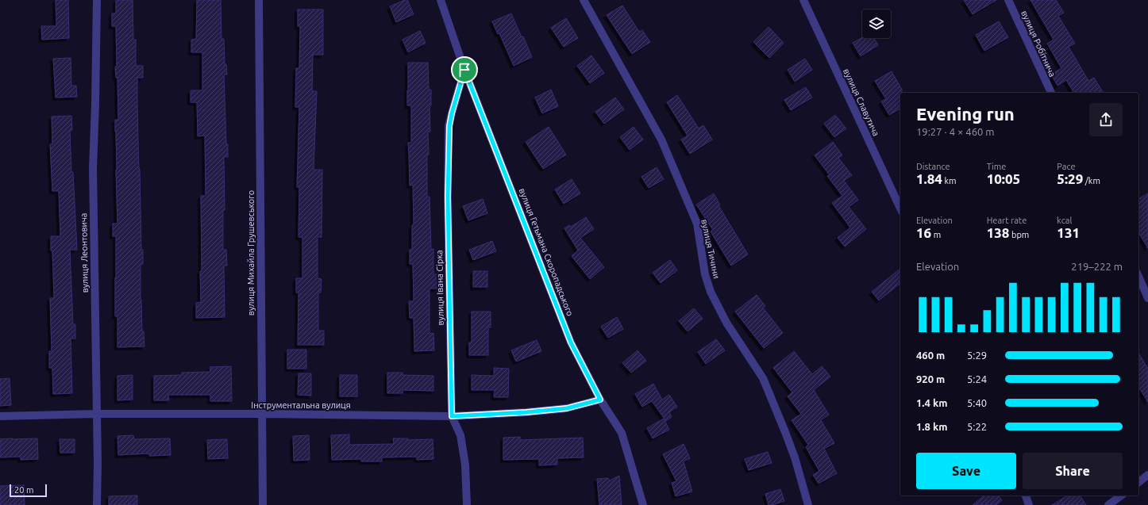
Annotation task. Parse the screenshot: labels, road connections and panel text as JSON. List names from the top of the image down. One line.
{"streets":{"street":["вулиця Робітнича","вулиця Славутича","вулиця Тичини","вулиця Гетьмана Скоропадського","вулиця Леонтовича","вулиця Михайла Грушевського","вулиця Івана Сірка","Інструментальна вулиця"]},"crossings":[["вулиця Гетьмана Скоропадського","вулиця Івана Сірка"],["вулиця Гетьмана Скоропадського","Інструментальна вулиця"],["вулиця Леонтовича","Інструментальна вулиця"],["вулиця Михайла Грушевського","Інструментальна вулиця"],["вулиця Івана Сірка","Інструментальна вулиця"]],"scale_bar":"20 m","page":{"heading":["Evening run","19:27 · 4 × 460 m"],"stats":[["Distance","1.84 km"],["Time","10:05"],["Pace","5:29 /km"],["Elevation","16 m"],["Heart rate","138 bpm"],["kcal","131"]],"chart":["Elevation","219–222 m"],"list":[{"name":"460 m","note":"5:29"},{"name":"920 m","note":"5:24"},{"name":"1.4 km","note":"5:40"},{"name":"1.8 km","note":"5:22"}],"buttons":["Save","Share"],"scale":"20 m"}}
